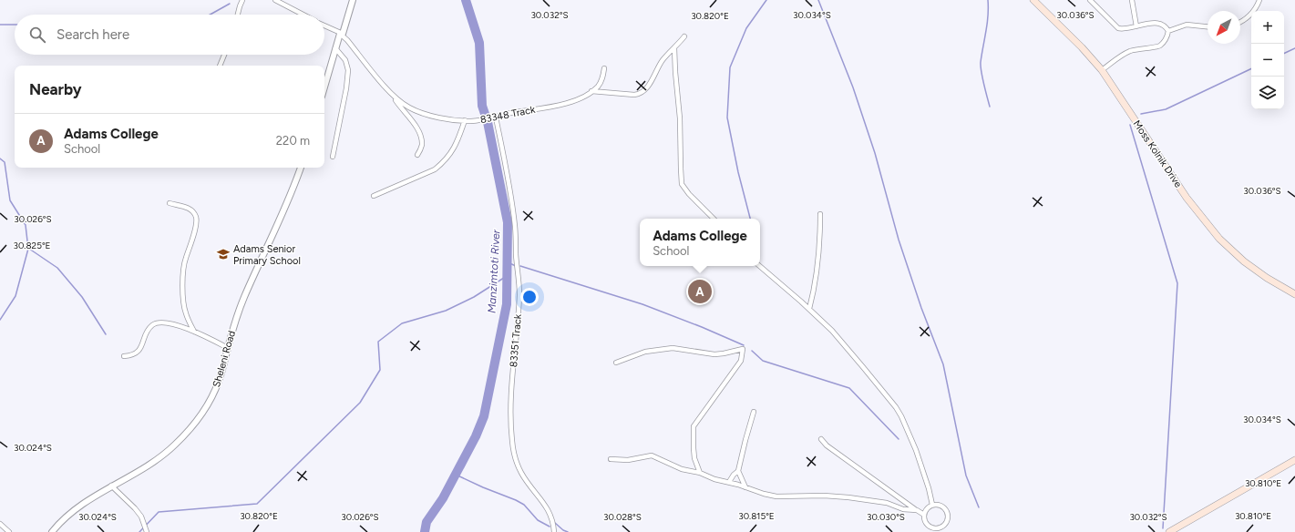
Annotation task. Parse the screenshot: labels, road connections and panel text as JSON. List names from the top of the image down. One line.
{"streets":{"main road":["Moss Kolnik Drive"],"street":["83348 Track","83351 Track","Sheleni Road"]},"crossings":[["83348 Track","83351 Track"]],"water":["Manzimtoti River"],"places":{"school or university":["Adams Senior Primary School"]},"north":"bottom left","page":{"map_buttons":["+","−"],"search":"Search here","heading":"Nearby","list":[{"mark":"A","name":"Adams College","note":"School","value":"220 m"}],"popup":["Adams College","School"],"pins":"A"},"coordinates":["30.034°S","30.036°S","30.032°S","30.820°E","30.026°S","30.825°E","30.024°S","30.810°E","30.815°E","30.028°S","30.030°S"]}
